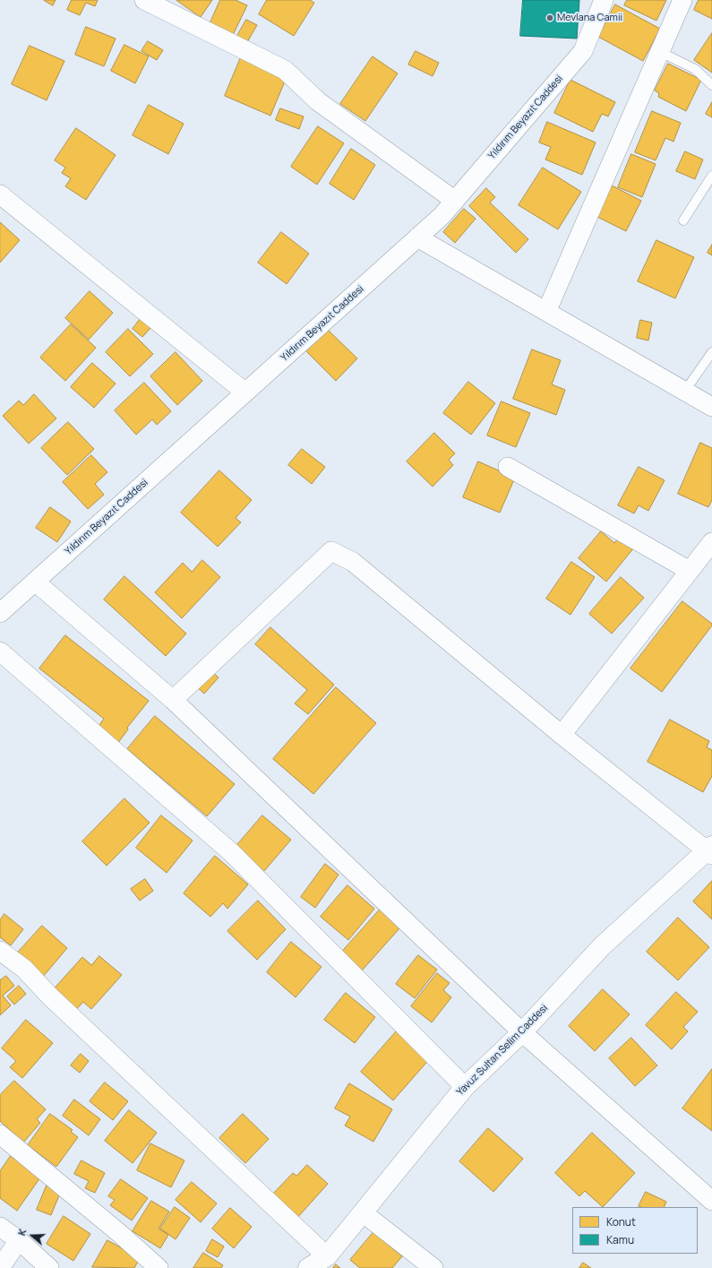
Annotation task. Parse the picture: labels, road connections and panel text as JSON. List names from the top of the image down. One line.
{"streets":{"street":["Yıldırım Beyazıt Caddesi","Yavuz Sultan Selim Caddesi"]},"places":["Mevlana Camii"],"legend":["Konut","Kamu"],"north":"left"}
